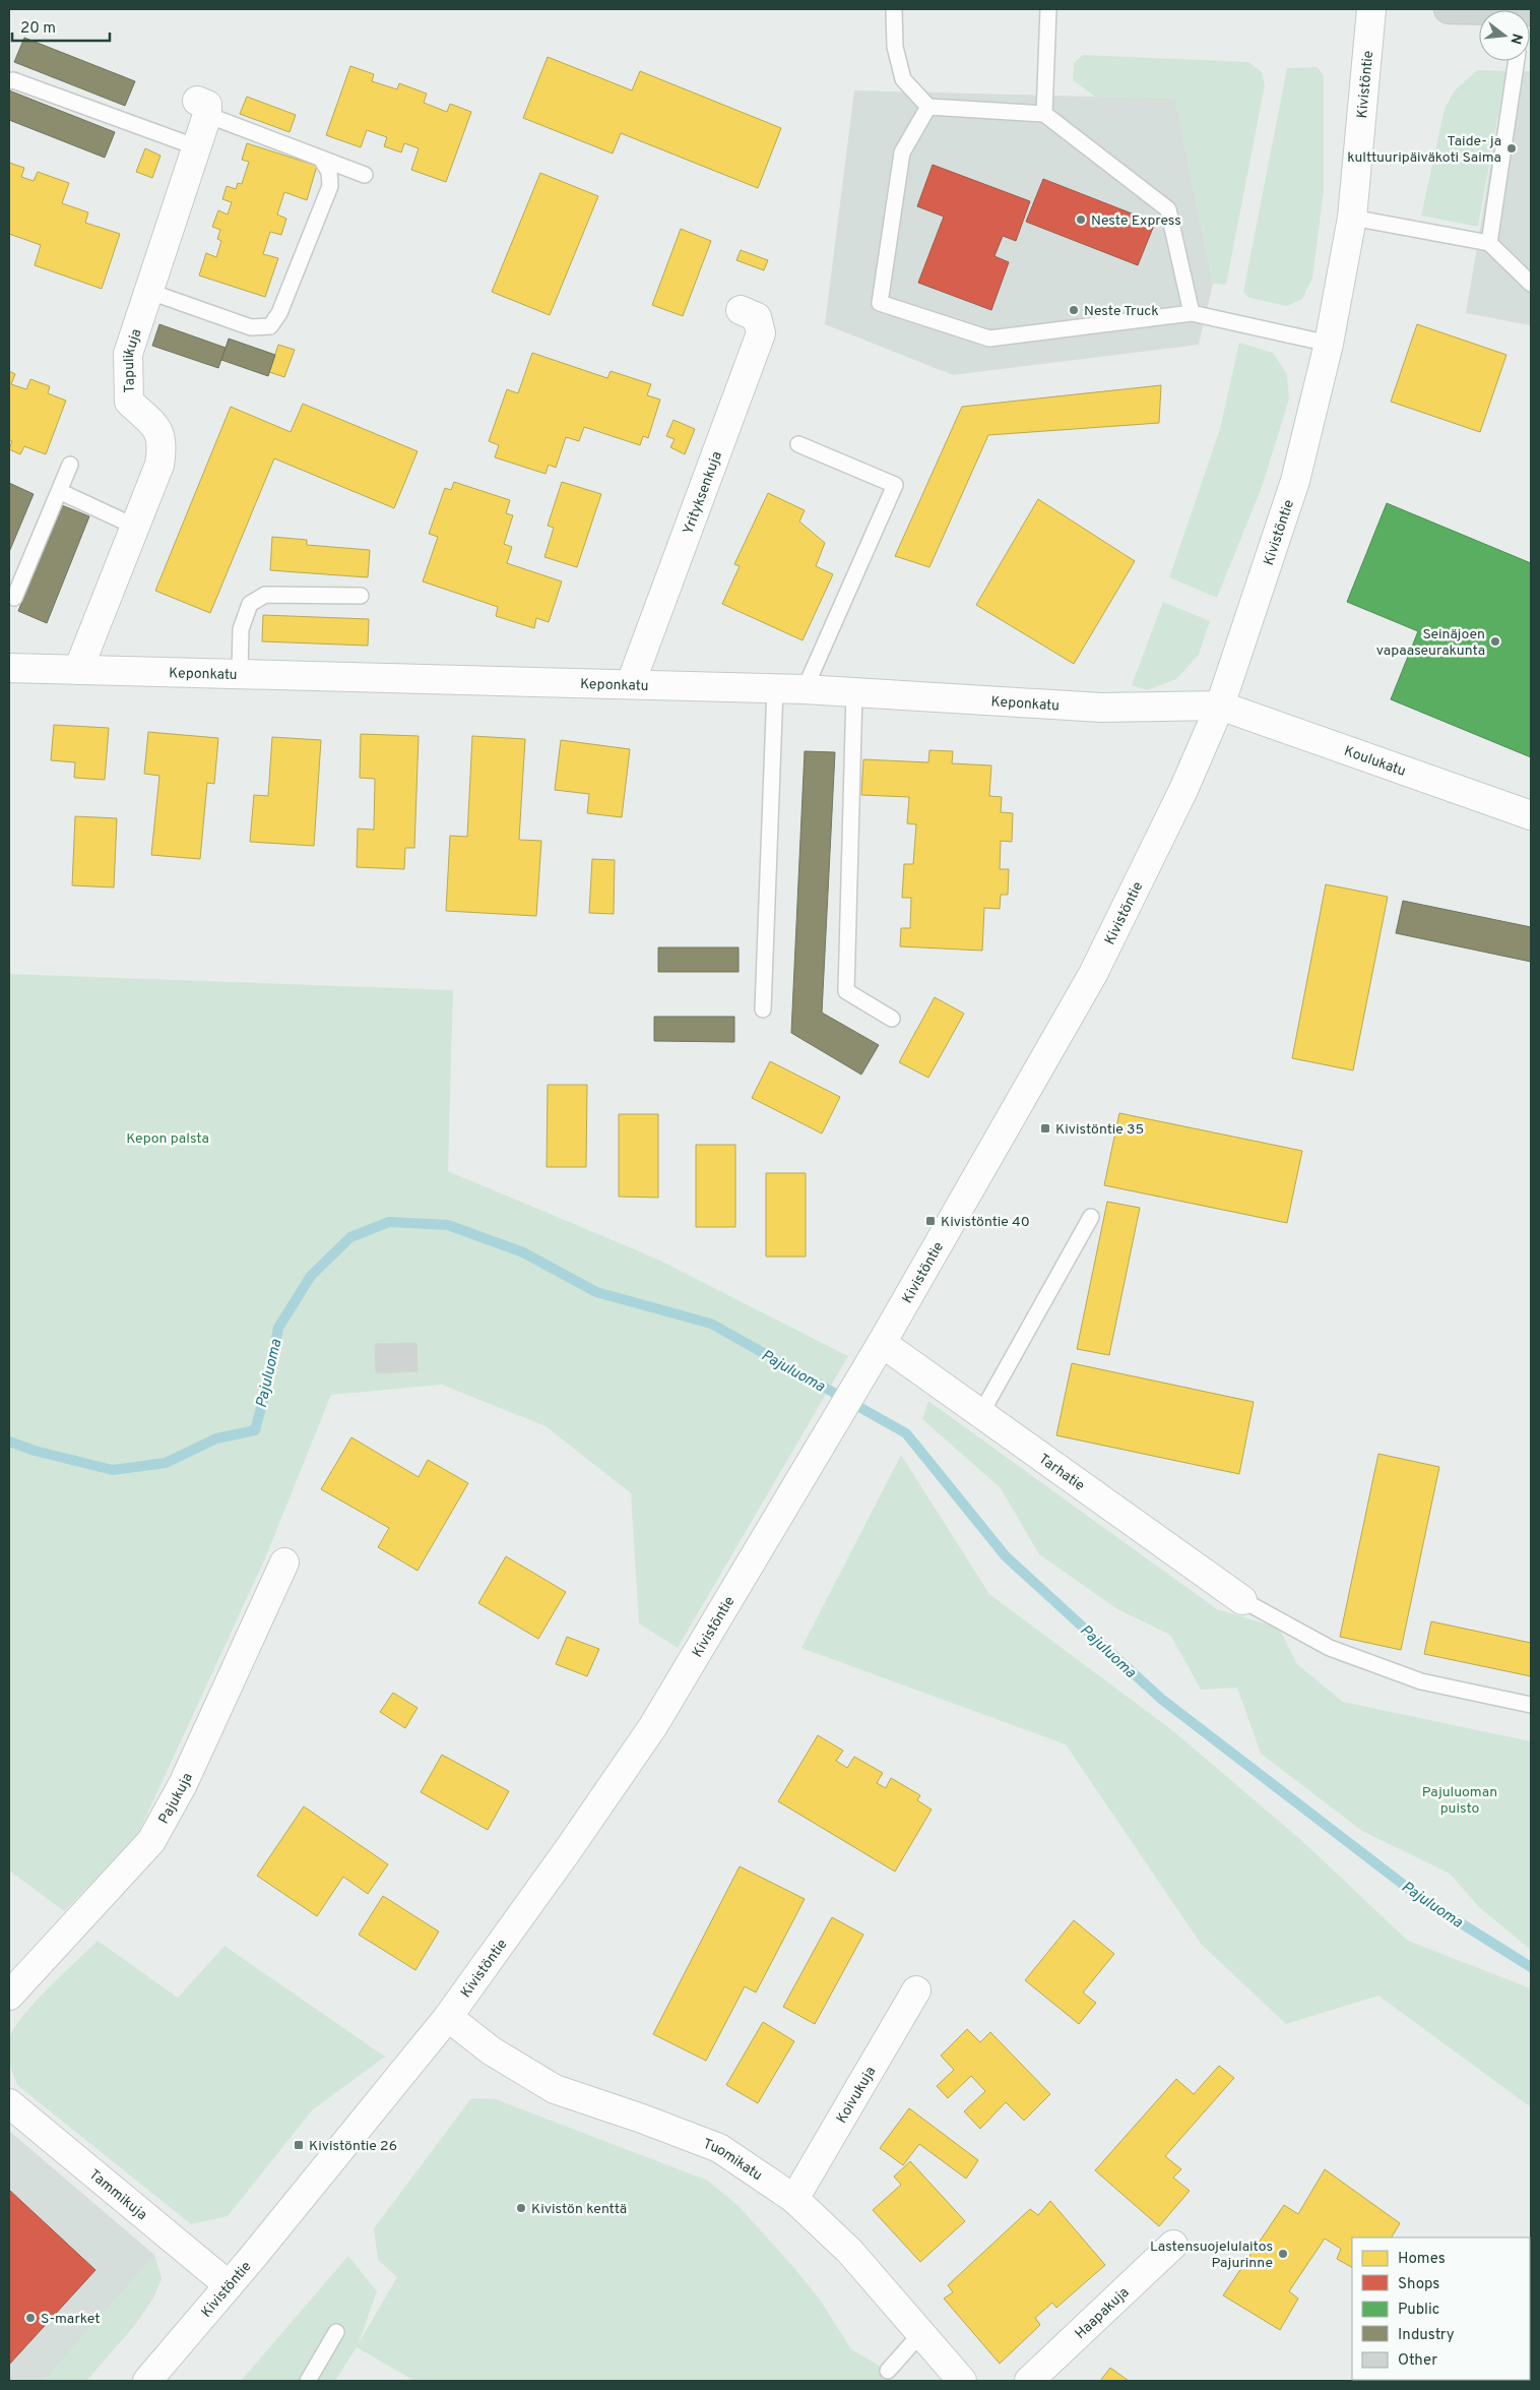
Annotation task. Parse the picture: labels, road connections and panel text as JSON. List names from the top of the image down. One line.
{"streets":{"street":["Kivistöntie","Tapulikuja","Yrityksenkuja","Keponkatu","Koulukatu","Tarhatie","Pajukuja","Koivukuja","Tuomikatu","Tammikuja","Haapakuja"]},"crossings":[["Kivistöntie","Keponkatu"],["Kivistöntie","Koulukatu"],["Kivistöntie","Tarhatie"],["Kivistöntie","Tuomikatu"],["Kivistöntie","Tammikuja"],["Tapulikuja","Keponkatu"],["Yrityksenkuja","Keponkatu"],["Keponkatu","Koulukatu"],["Koivukuja","Tuomikatu"]],"water":["Pajuluoma"],"parks":["Kepon palsta","Pajuluoman puisto"],"places":{"other":["Taide- ja kulttuuripäiväkoti Saima","Neste Express","Neste Truck","Seinäjoen vapaaseurakunta","Kivistön kenttä","Lastensuojelulaitos Pajurinne","S-market"],"transit":["Kivistöntie 35","Kivistöntie 40","Kivistöntie 26"]},"legend":["Homes","Shops","Public","Industry","Other"],"scale_bar":"20 m","north":"right"}
